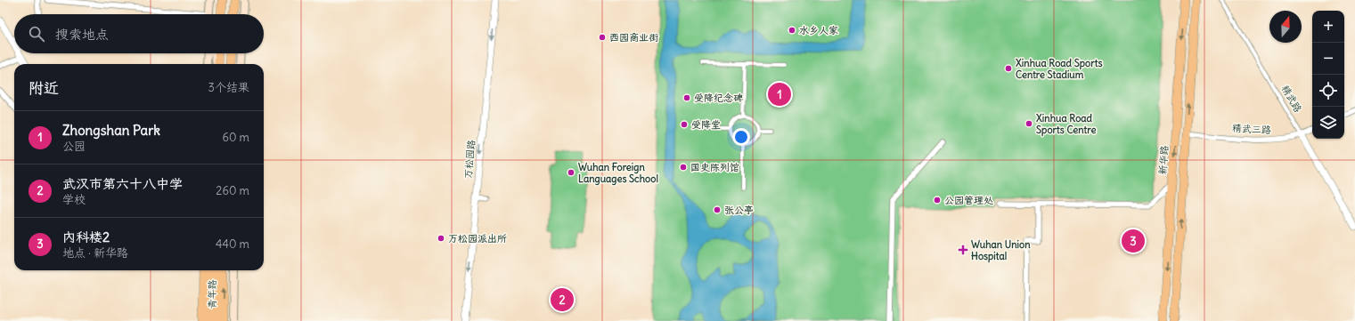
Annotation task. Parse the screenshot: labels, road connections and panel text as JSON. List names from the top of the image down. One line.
{"streets":{"main road":["新华路","青年路"],"street":["精武路","精武三路","万松园路"]},"crossings":[["精武路","精武三路"]],"one_way":["万松园路"],"places":{"other":["水乡人家","西园商业街","Xinhua Road Sports Centre Stadium","受降纪念碑","Xinhua Road Sports Centre","受降堂","国史陈列馆","Wuhan Foreign Languages School","公园管理处","张公亭","万松园派出所"],"health":["Wuhan Union Hospital"]},"north":"top","page":{"map_buttons":["+","−"],"search":"搜索地点","heading":["附近","3个结果"],"pins":["1","3","2"],"list":[{"mark":"1","name":"Zhongshan Park","note":"公园","value":"60 m"},{"mark":"2","name":"武汉市第六十八中学","note":"学校","value":"260 m"},{"mark":"3","name":"内科楼2","note":"地点 · 新华路","value":"440 m"}]}}
